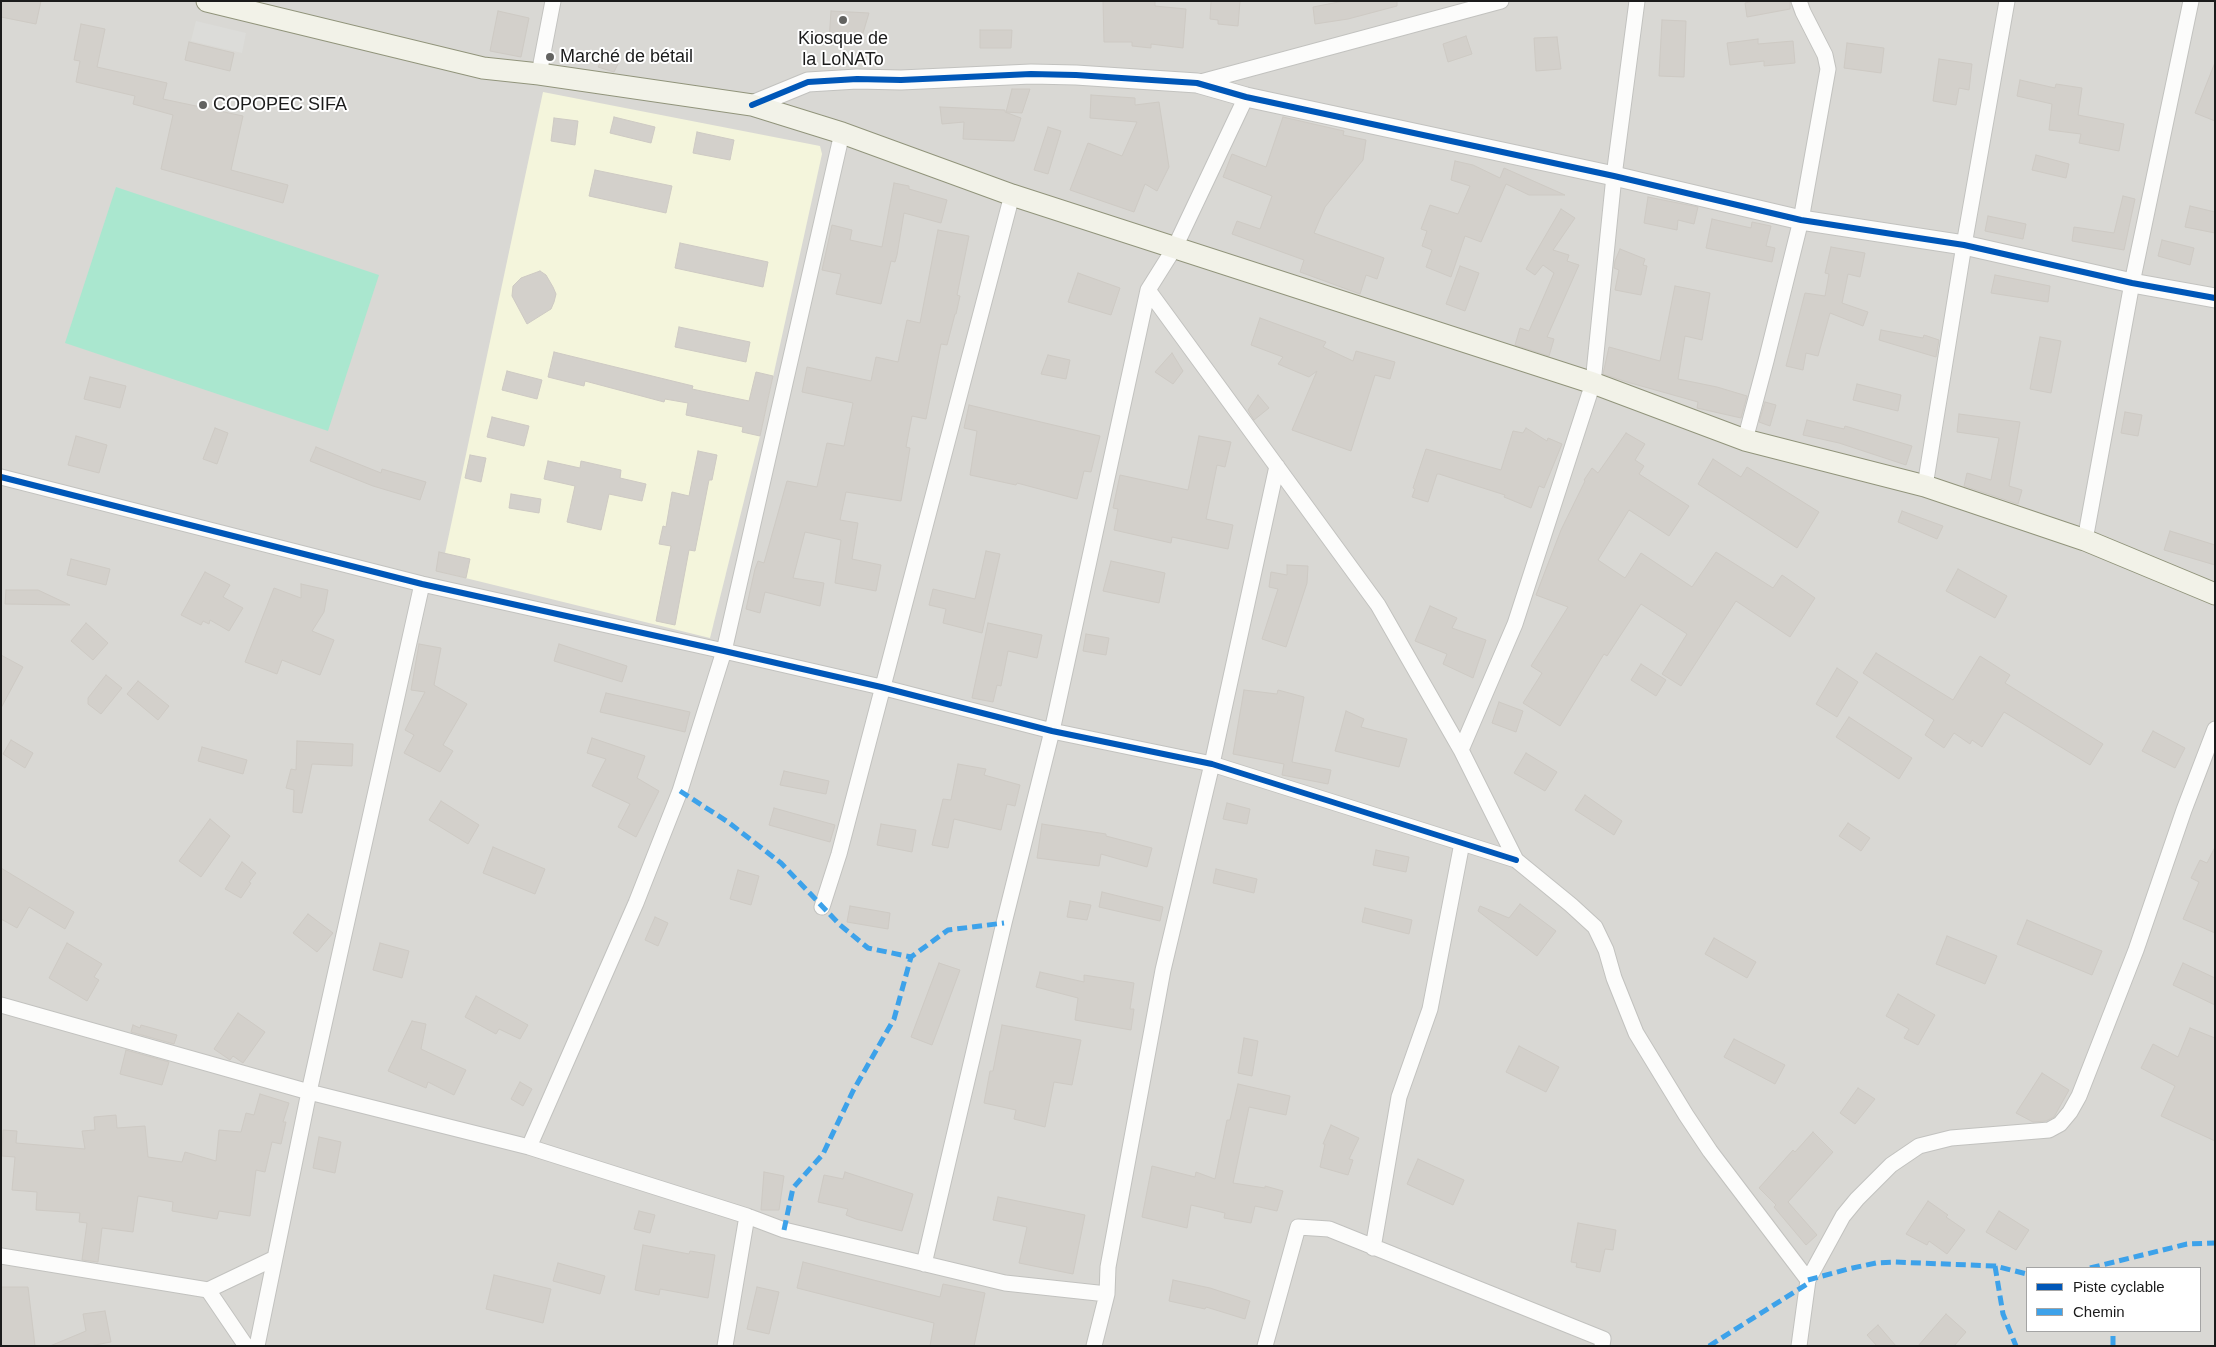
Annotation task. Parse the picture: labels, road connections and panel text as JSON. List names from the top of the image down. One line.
{"places":["Kiosque de la LoNATo","Marché de bétail","COPOPEC SIFA"],"legend":["Piste cyclable","Chemin"]}
